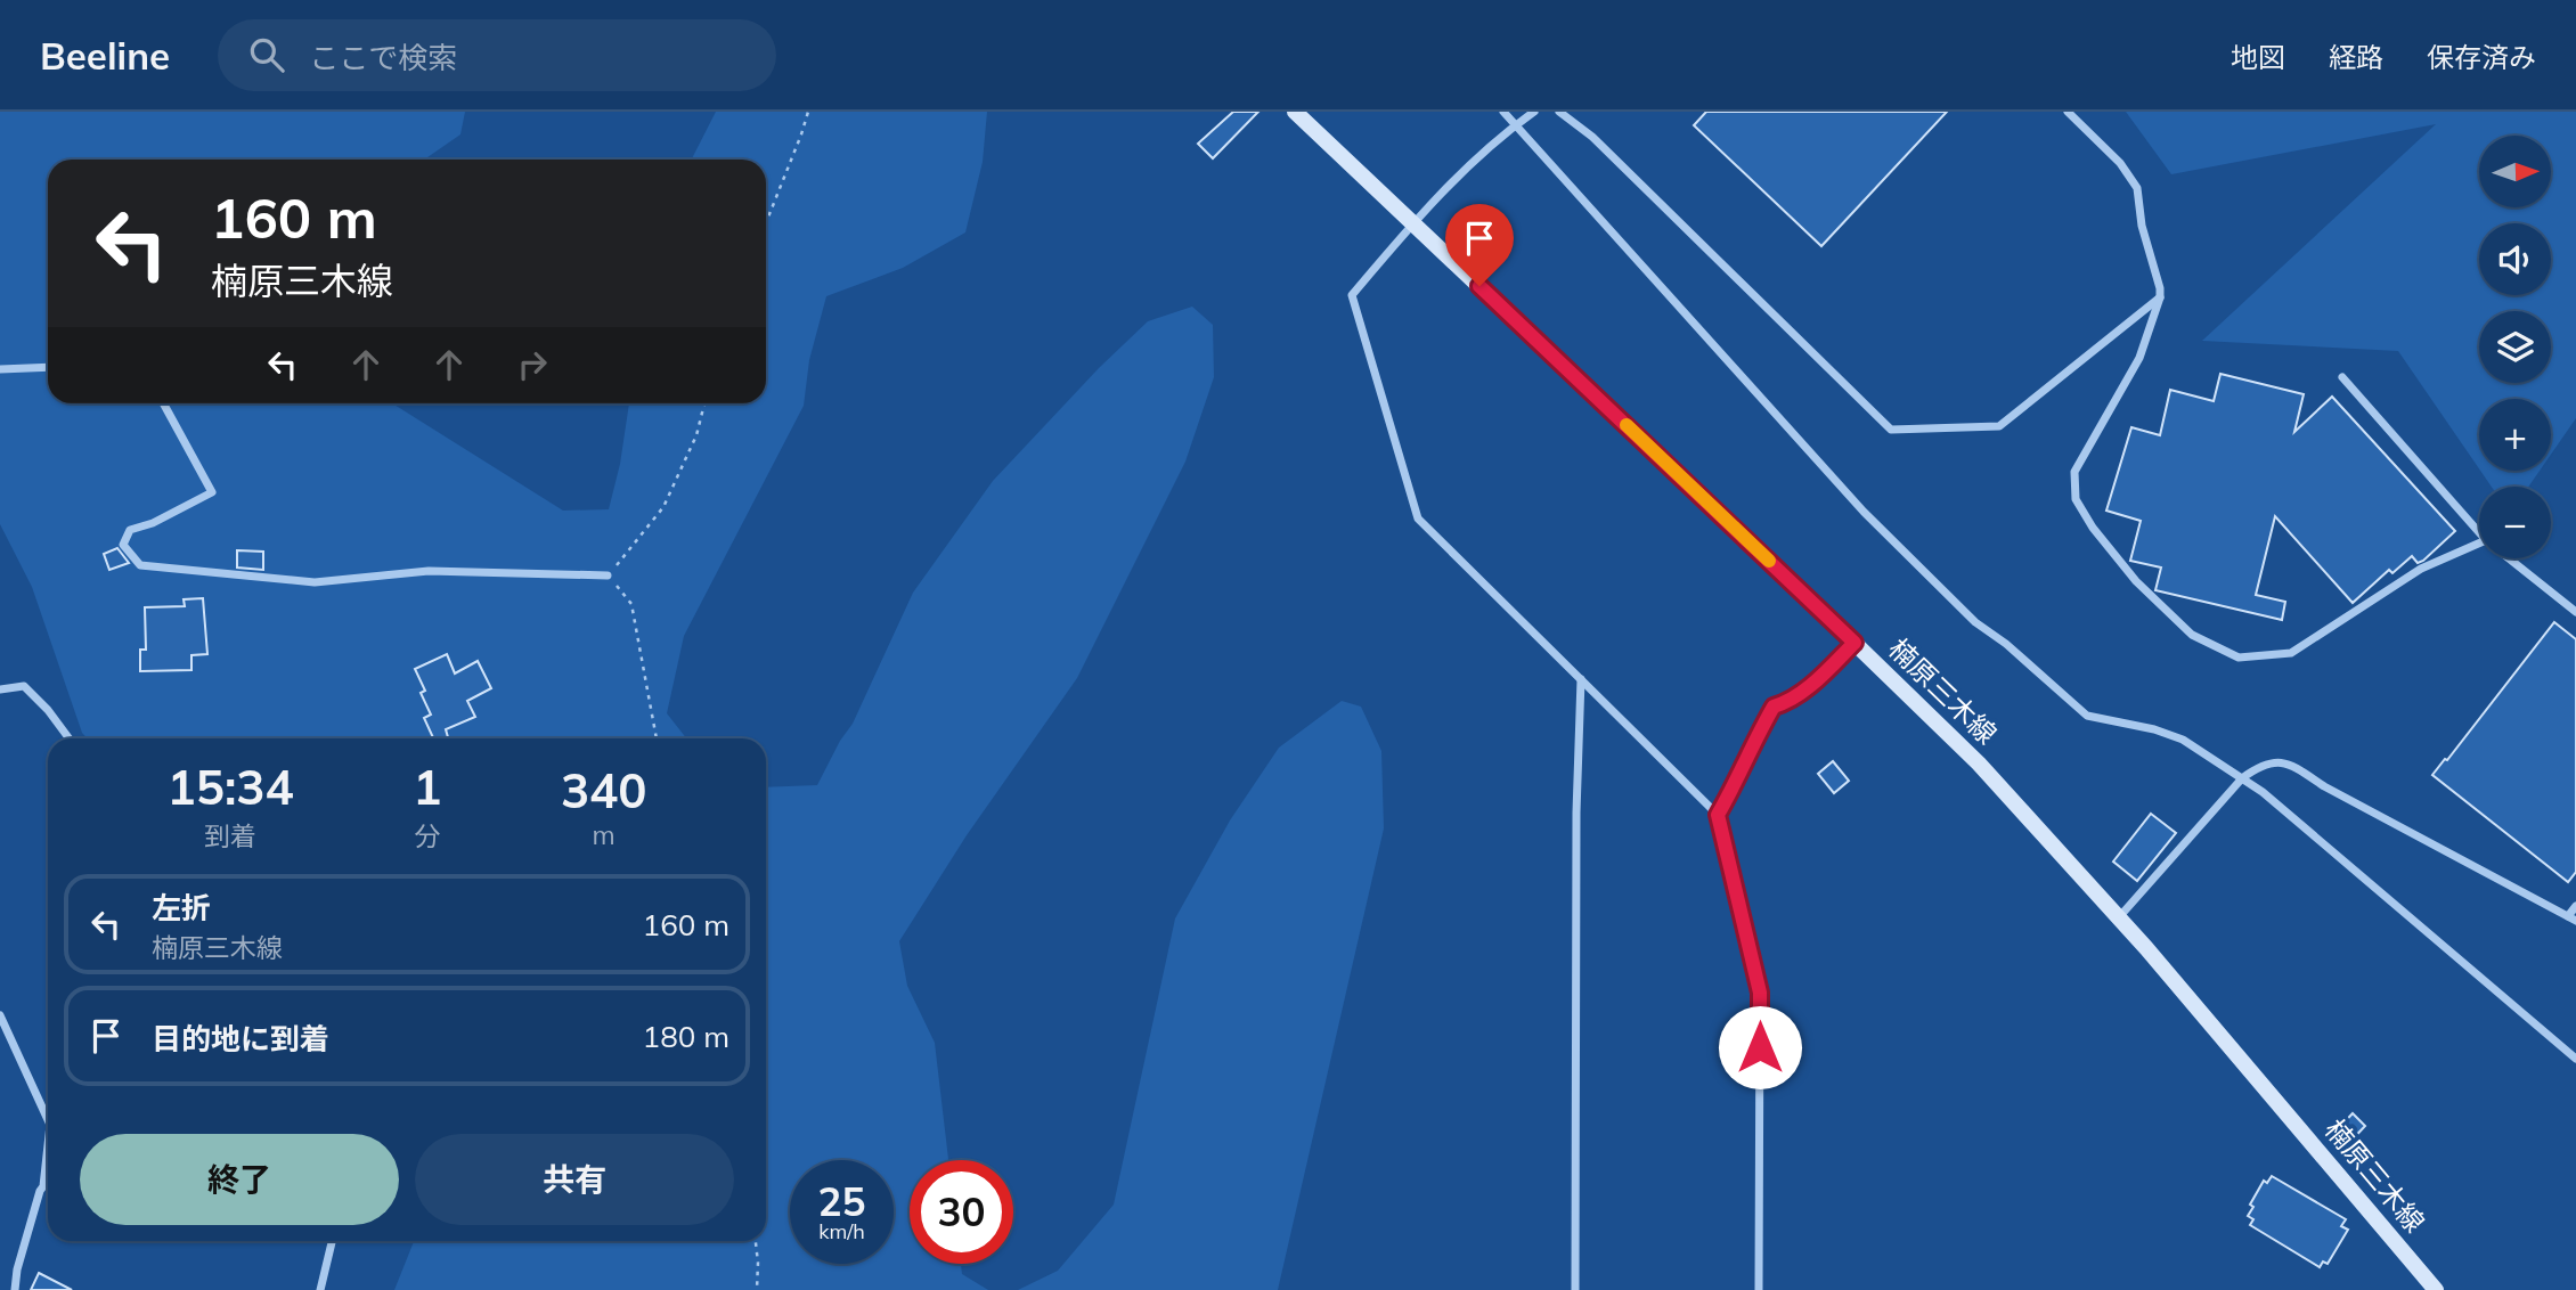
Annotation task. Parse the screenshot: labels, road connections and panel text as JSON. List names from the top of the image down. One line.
{"streets":{"main road":["楠原三木線"]},"north":"right","page":{"header":"Beeline","search":"ここで検索","nav":["地図","経路","保存済み"],"map_buttons":["+","−"],"turn":["160 m","楠原三木線"],"eta":["15:34","到着","1","分","340","m"],"list":[{"name":"左折","note":"楠原三木線","value":"160 m"},{"name":"目的地に到着","value":"180 m"}],"buttons":["終了","共有"],"speed":"25 km/h","limit":"30"}}
